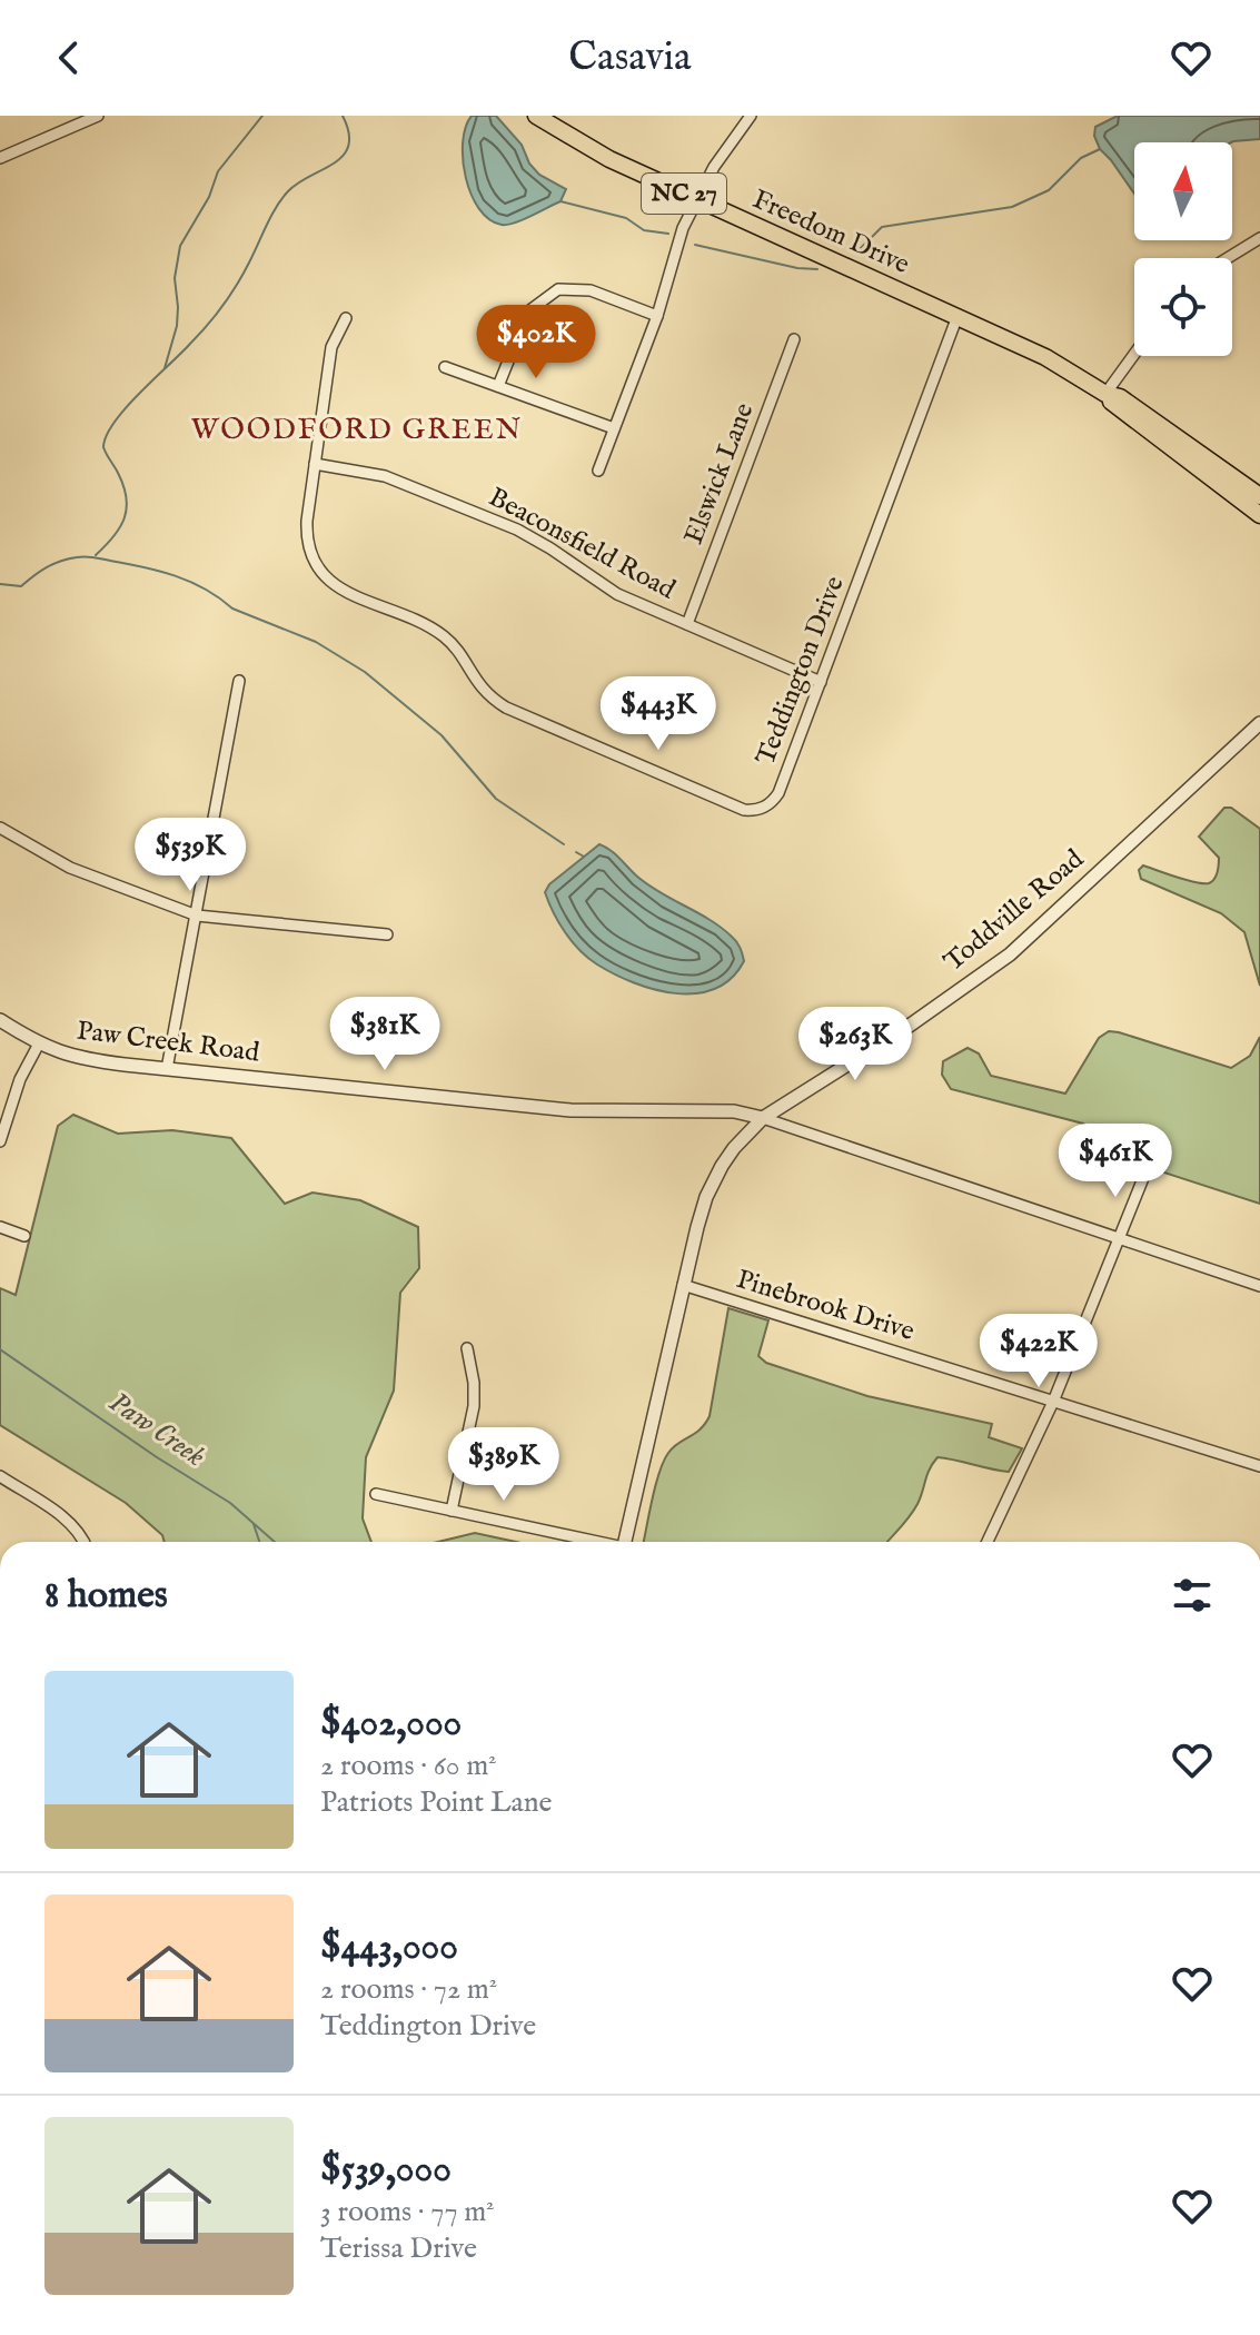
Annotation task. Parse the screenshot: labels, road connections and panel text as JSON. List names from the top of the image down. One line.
{"streets":{"main road":["NC 27","Freedom Drive"],"street":["Elswick Lane","Beaconsfield Road","Teddington Drive","Toddville Road","Paw Creek Road","Pinebrook Drive"]},"crossings":[["Freedom Drive","Teddington Drive"],["Elswick Lane","Beaconsfield Road"],["Beaconsfield Road","Teddington Drive"],["Toddville Road","Paw Creek Road"],["Toddville Road","Pinebrook Drive"]],"districts":["WOODFORD GREEN"],"water":["Paw Creek"],"north":"top","page":{"header":"Casavia","price":["$402K","$443K","$539K","$381K","$263K","$461K","$422K","$389K"],"heading":"8 homes","list":[{"name":"$402,000","note":"2 rooms · 60 m² · Patriots Point Lane"},{"name":"$443,000","note":"2 rooms · 72 m² · Teddington Drive"},{"name":"$539,000","note":"3 rooms · 77 m² · Terissa Drive"}]}}
